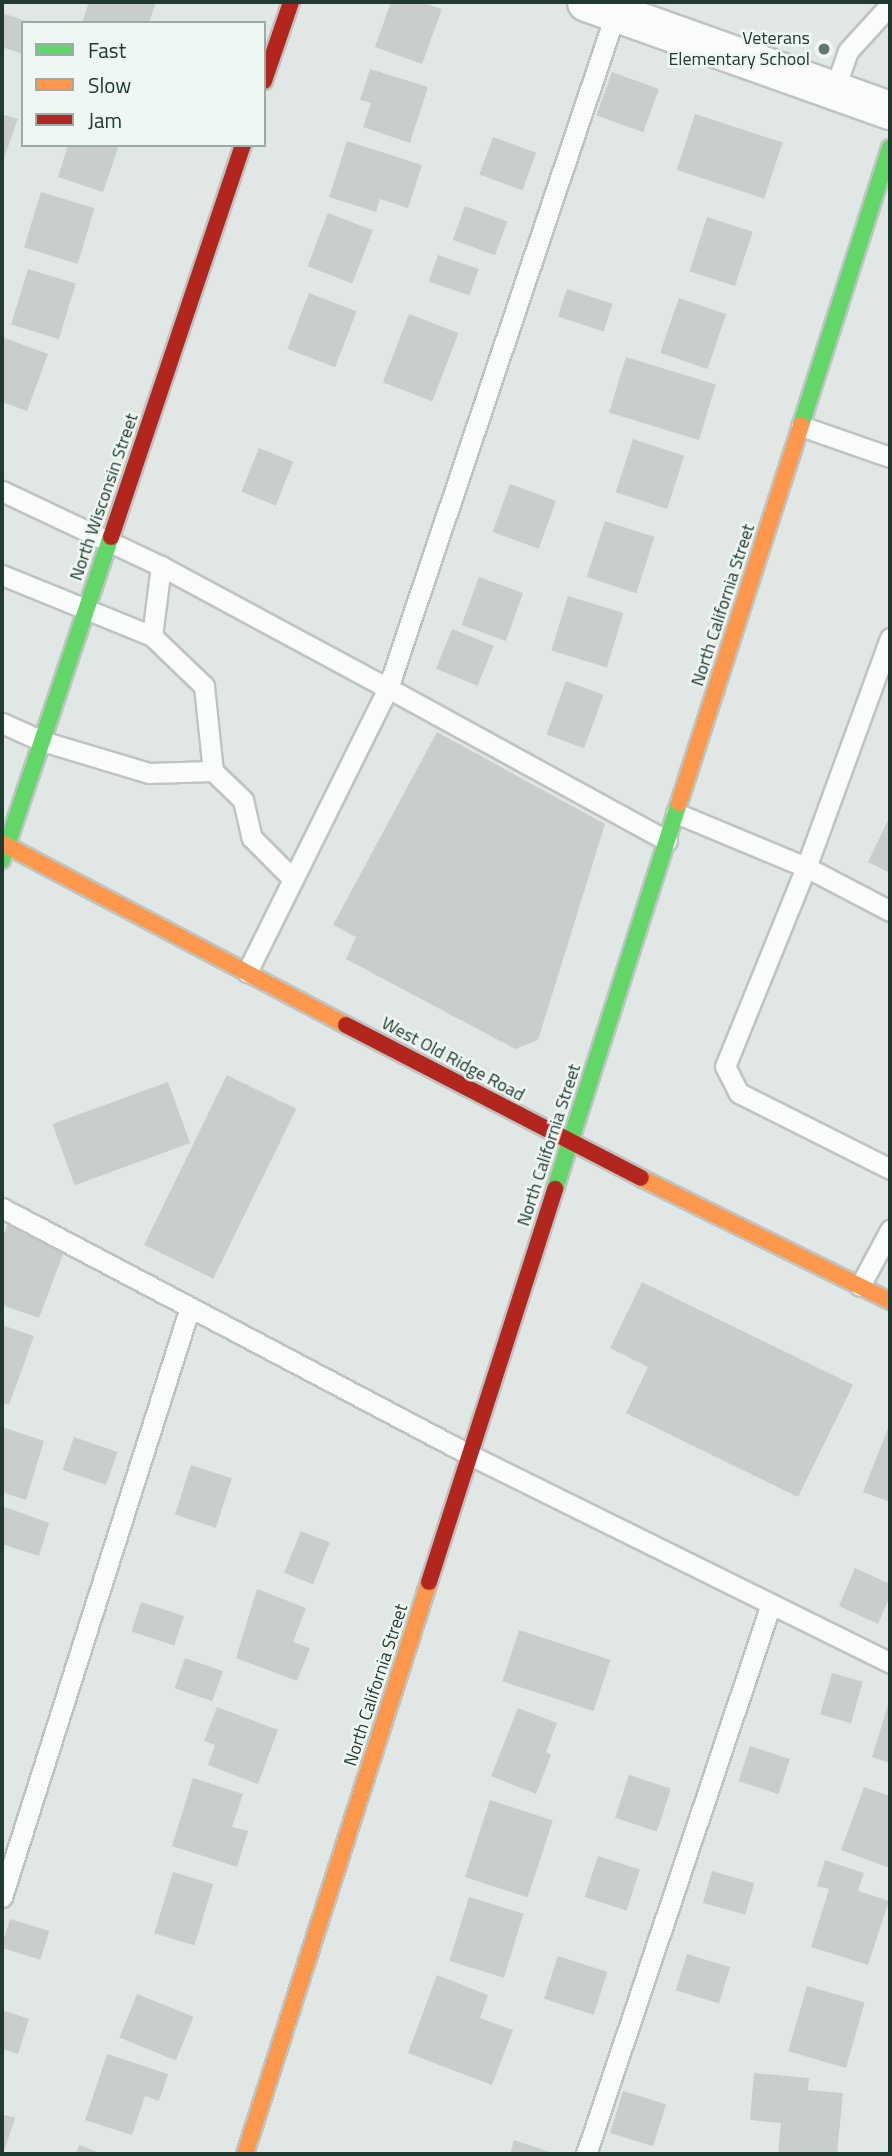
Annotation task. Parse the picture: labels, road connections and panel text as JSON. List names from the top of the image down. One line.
{"streets":{"street":["North Wisconsin Street","North California Street","West Old Ridge Road"]},"crossings":[["North Wisconsin Street","West Old Ridge Road"],["North California Street","West Old Ridge Road"]],"places":["Veterans Elementary School"],"legend":["Fast","Slow","Jam"]}
